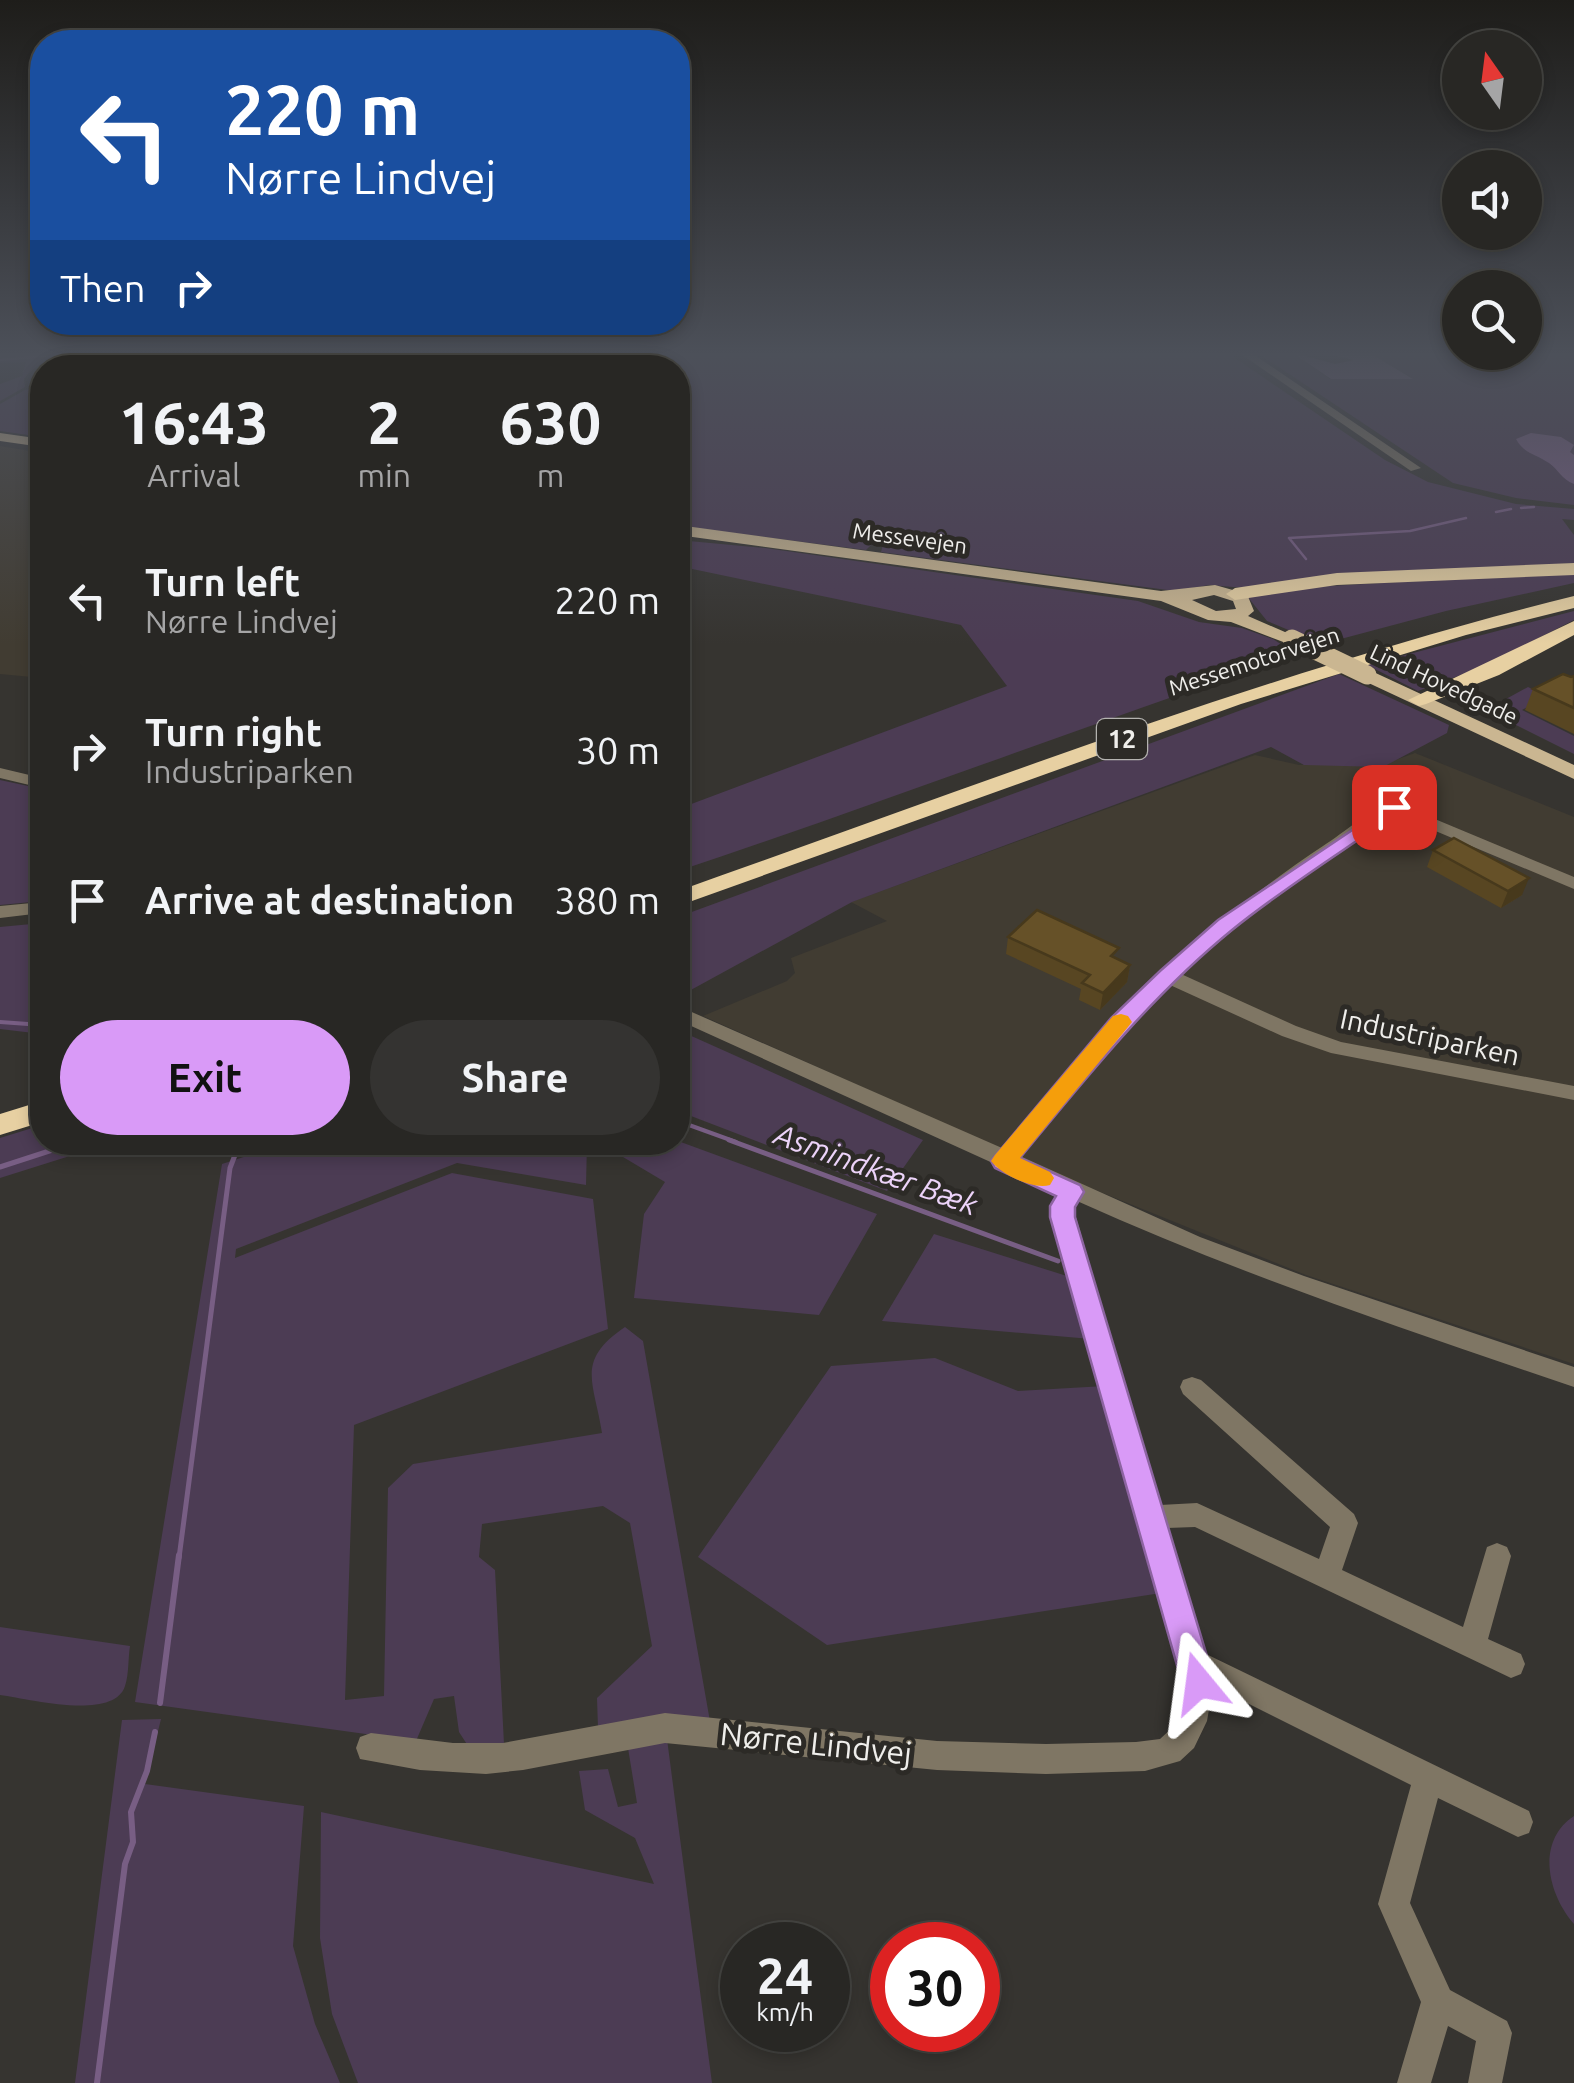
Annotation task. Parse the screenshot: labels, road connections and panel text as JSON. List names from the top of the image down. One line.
{"streets":{"highway":["Messemotorvejen","12"],"main road":["Messevejen","Lind Hovedgade"],"street":["Industriparken","Nørre Lindvej"]},"crossings":[["Messevejen","Lind Hovedgade"]],"water":["Asmindkær Bæk"],"north":"top","page":{"turn":["220 m","Nørre Lindvej"],"then":"Then","eta":["16:43","Arrival","2","min","630","m"],"list":[{"name":"Turn left","note":"Nørre Lindvej","value":"220 m"},{"name":"Turn right","note":"Industriparken","value":"30 m"},{"name":"Arrive at destination","value":"380 m"}],"buttons":["Exit","Share"],"speed":"24 km/h","limit":"30"}}
